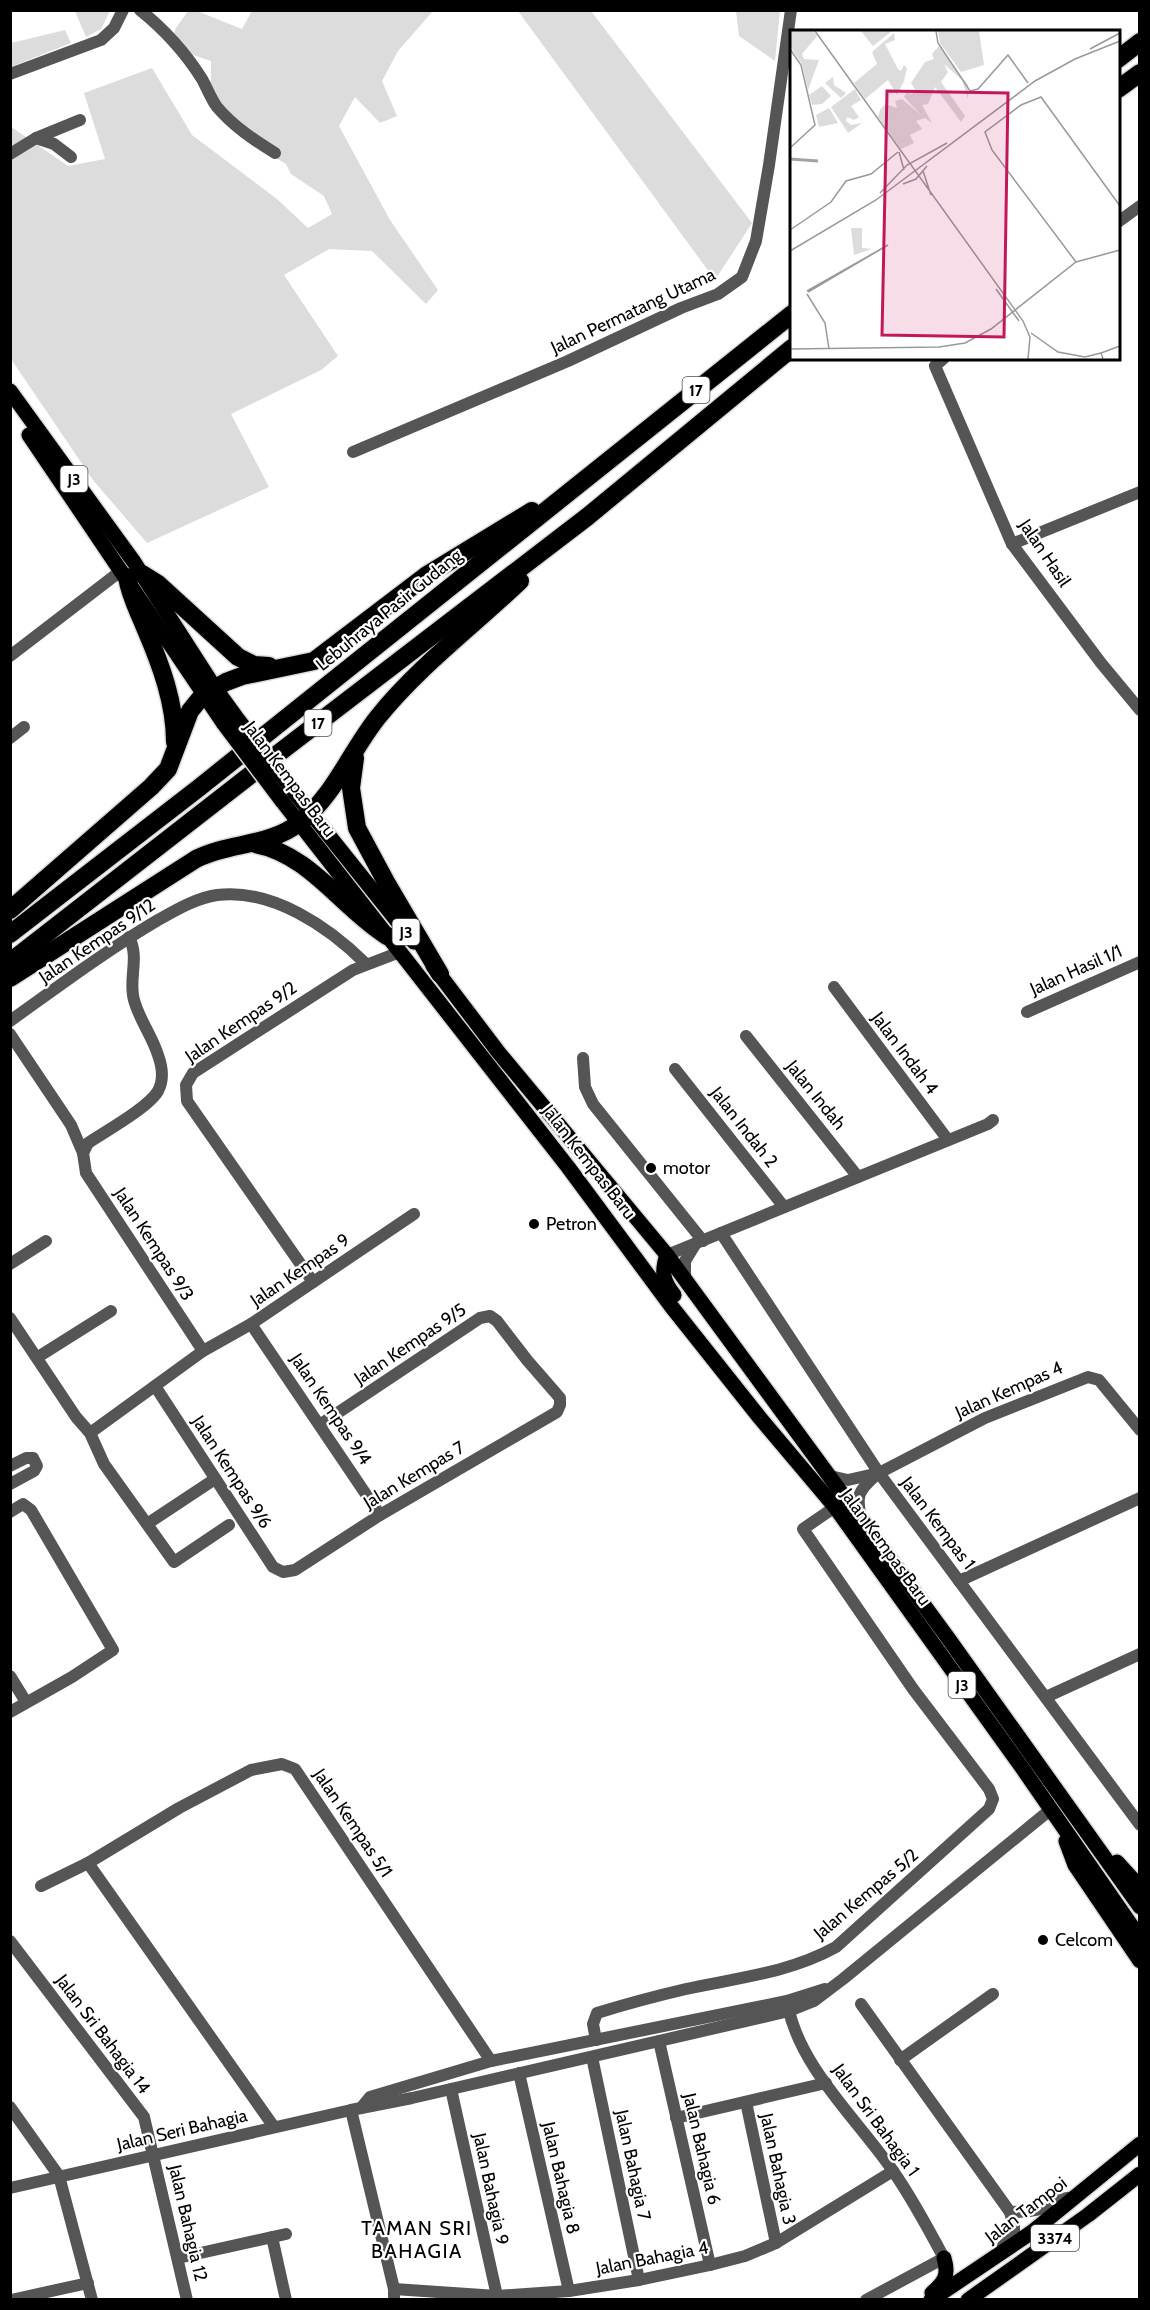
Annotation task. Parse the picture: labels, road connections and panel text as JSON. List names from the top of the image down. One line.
{"streets":{"highway":["17","Lebuhraya Pasir Gudang"],"main road":["J3","Jalan Kempas Baru","Jalan Tampoi","3374"],"street":["Jalan Permatang Utama","Jalan Hasil","Jalan Kempas 9/12","Jalan Hasil 1/1","Jalan Kempas 9/2","Jalan Indah 4","Jalan Indah","Jalan Indah 2","Jalan Kempas 9/3","Jalan Kempas 9","Jalan Kempas 9/5","Jalan Kempas 4","Jalan Kempas 9/4","Jalan Kempas 9/6","Jalan Kempas 7","Jalan Kempas 1","Jalan Kempas 5/1","Jalan Kempas 5/2","Jalan Sri Bahagia 14","Jalan Sri Bahagia 1","Jalan Seri Bahagia","Jalan Bahagia 6","Jalan Bahagia 7","Jalan Bahagia 3","Jalan Bahagia 8","Jalan Bahagia 9","Jalan Bahagia 12","Jalan Bahagia 4"]},"crossings":[["Jalan Kempas Baru","Jalan Kempas 9/2"],["Jalan Kempas Baru","Jalan Kempas 5/2"],["Jalan Kempas 9/12","Jalan Kempas 9/2"],["Jalan Kempas 9/2","Jalan Kempas 9"],["Jalan Kempas 9/3","Jalan Kempas 9"],["Jalan Kempas 9","Jalan Kempas 9/4"],["Jalan Kempas 9","Jalan Kempas 9/6"],["Jalan Kempas 9/5","Jalan Kempas 9/4"],["Jalan Kempas 9/5","Jalan Kempas 7"],["Jalan Kempas 4","Jalan Kempas 1"],["Jalan Kempas 9/4","Jalan Kempas 7"],["Jalan Kempas 9/6","Jalan Kempas 7"],["Jalan Sri Bahagia 14","Jalan Seri Bahagia"],["Jalan Sri Bahagia 14","Jalan Bahagia 12"],["Jalan Sri Bahagia 1","Jalan Seri Bahagia"],["Jalan Sri Bahagia 1","Jalan Bahagia 4"],["Jalan Seri Bahagia","Jalan Bahagia 6"],["Jalan Seri Bahagia","Jalan Bahagia 7"],["Jalan Seri Bahagia","Jalan Bahagia 8"],["Jalan Seri Bahagia","Jalan Bahagia 9"],["Jalan Seri Bahagia","Jalan Bahagia 12"],["Jalan Bahagia 6","Jalan Bahagia 4"],["Jalan Bahagia 7","Jalan Bahagia 4"],["Jalan Bahagia 3","Jalan Bahagia 4"],["Jalan Bahagia 8","Jalan Bahagia 4"],["Jalan Bahagia 9","Jalan Bahagia 4"]],"districts":["TAMAN SRI BAHAGIA"],"places":["motor","Petron","Celcom"]}
